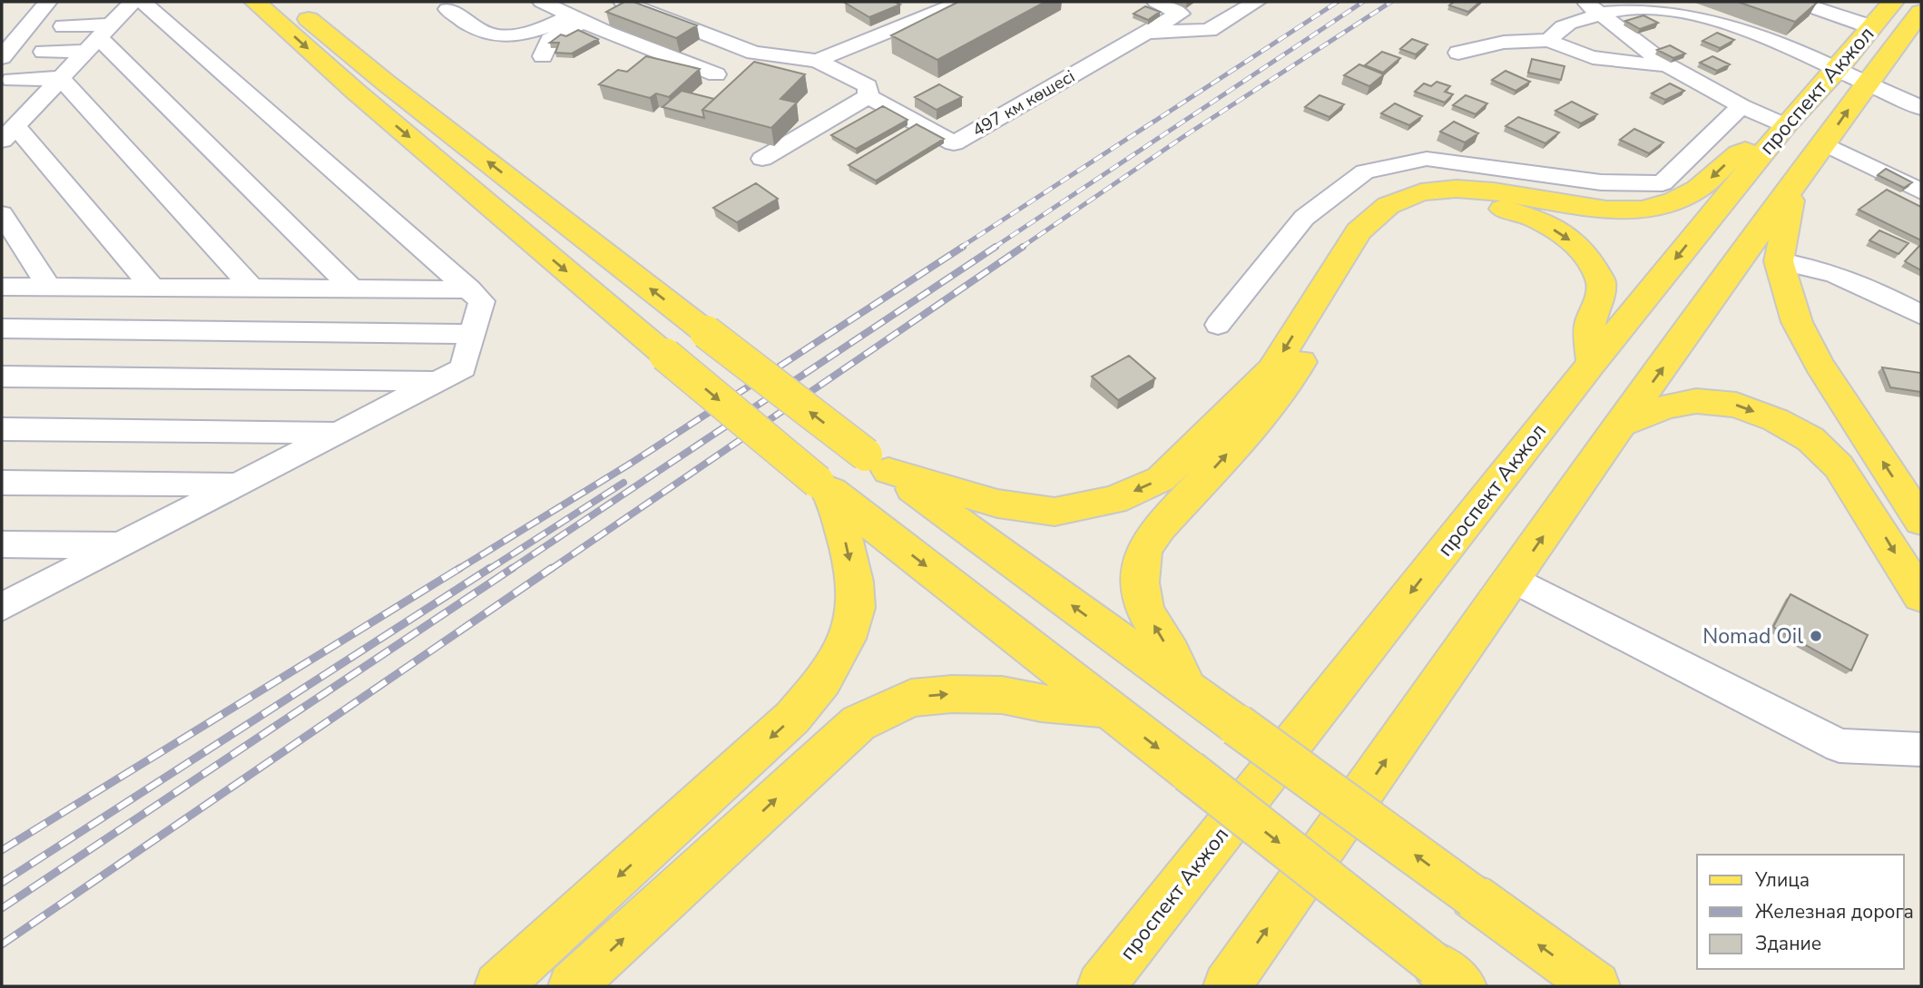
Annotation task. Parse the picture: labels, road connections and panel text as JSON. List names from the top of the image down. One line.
{"streets":{"main road":["проспект Акжол"],"street":["497 км көшесі"]},"places":["Nomad Oil"],"legend":["Улица","Железная дорога","Здание"]}
